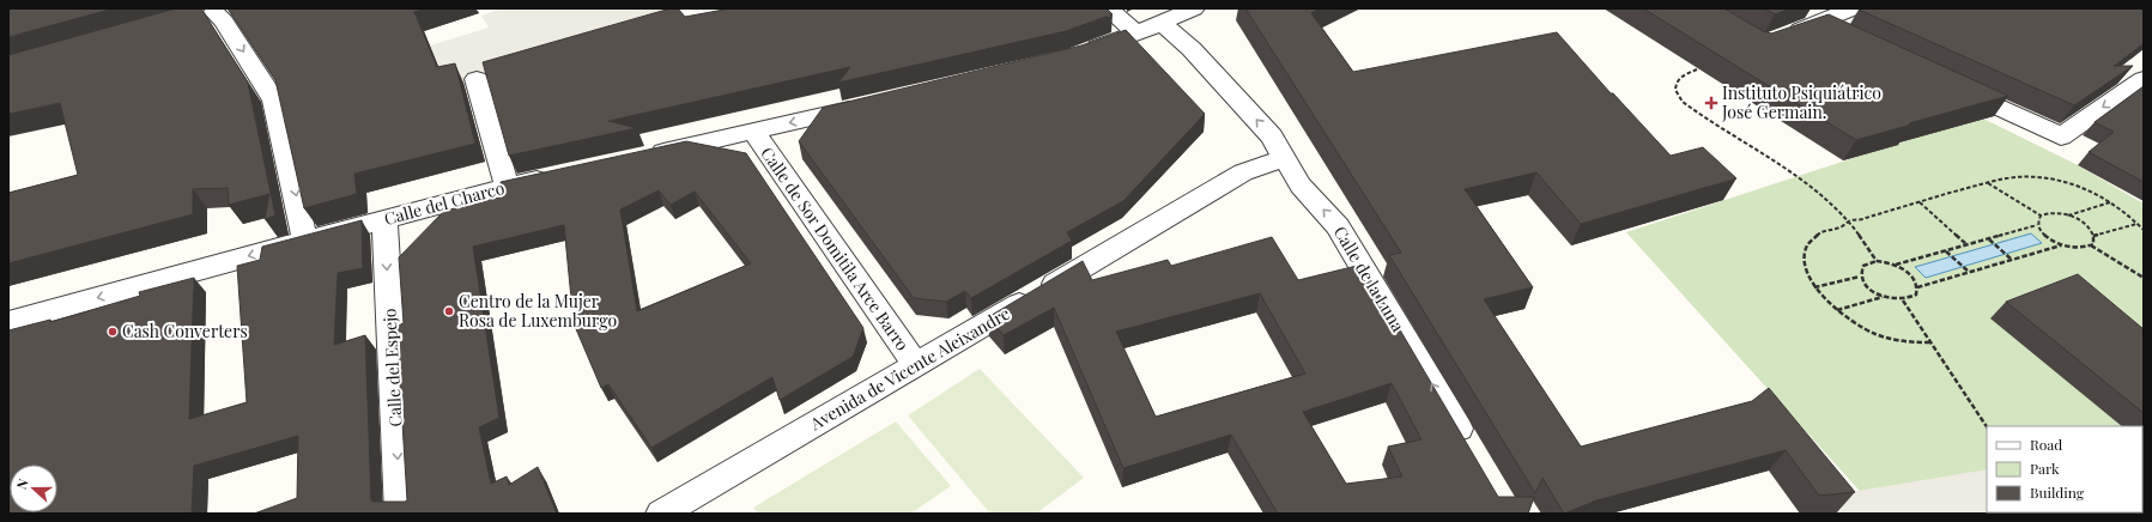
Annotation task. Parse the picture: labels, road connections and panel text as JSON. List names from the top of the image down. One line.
{"streets":{"street":["Calle del Charco","Calle de Sor Domitila Arce Barro","Calle de la Luna","Calle del Espejo","Avenida de Vicente Aleixandre"]},"crossings":[["Calle del Charco","Calle del Espejo"],["Calle de Sor Domitila Arce Barro","Avenida de Vicente Aleixandre"],["Calle de la Luna","Avenida de Vicente Aleixandre"]],"one_way":["Calle del Charco","Calle de la Luna","Calle del Espejo"],"places":{"health":["Instituto Psiquiátrico José Germain."],"other":["Centro de la Mujer Rosa de Luxemburgo","Cash Converters"]},"legend":["Road","Park","Building"],"north":"left"}
